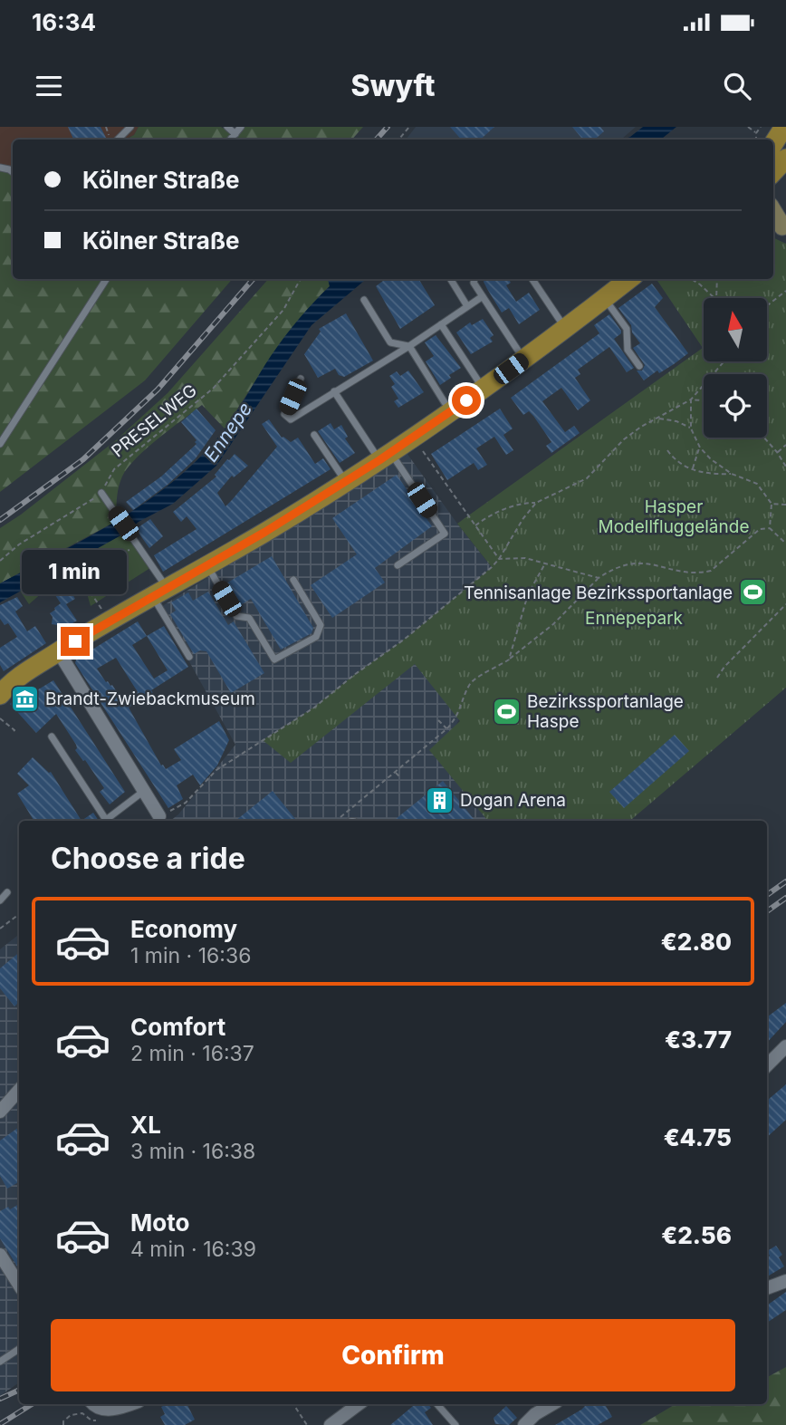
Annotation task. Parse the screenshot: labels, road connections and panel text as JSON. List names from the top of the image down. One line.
{"streets":{"path":["PRESELWEG"]},"water":["Ennepe"],"parks":["Hasper Modellfluggelände","Ennepepark"],"places":{"sports":["Tennisanlage Bezirkssportanlage","Bezirkssportanlage Haspe"],"museum":["Brandt-Zwiebackmuseum"],"building":["Dogan Arena"]},"north":"top","page":{"status":"16:34","header":"Swyft","banner":["Kölner Straße","Kölner Straße"],"bubble":"1 min","heading":"Choose a ride","list":[{"name":"Economy","note":"1 min · 16:36","value":"€2.80"},{"name":"Comfort","note":"2 min · 16:37","value":"€3.77"},{"name":"XL","note":"3 min · 16:38","value":"€4.75"},{"name":"Moto","note":"4 min · 16:39","value":"€2.56"}],"buttons":"Confirm"}}
